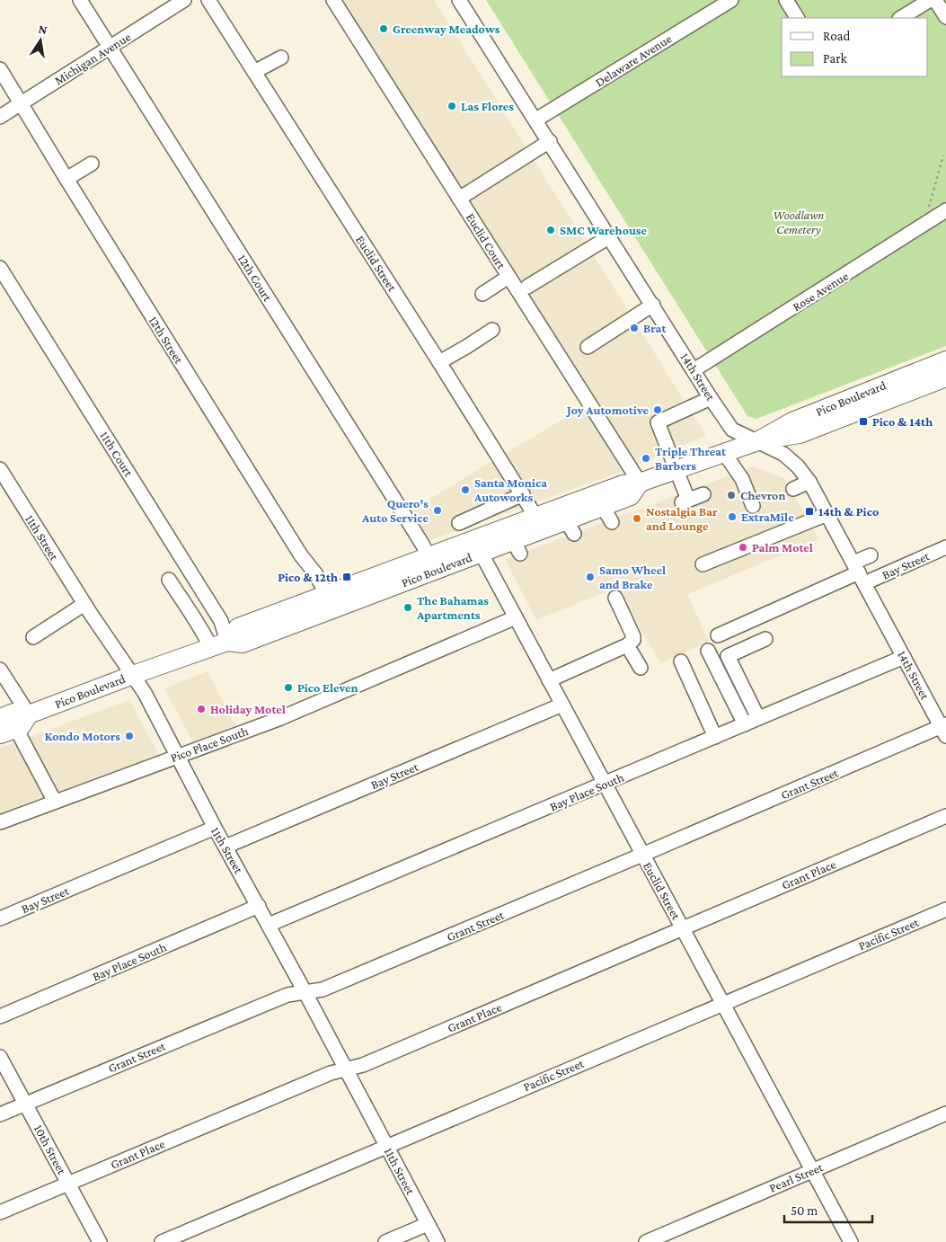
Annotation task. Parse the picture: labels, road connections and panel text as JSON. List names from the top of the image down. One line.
{"streets":{"main road":["Pico Boulevard"],"street":["Michigan Avenue","Delaware Avenue","Euclid Court","Euclid Street","12th Court","Rose Avenue","12th Street","14th Street","11th Court","11th Street","Bay Street","Pico Place South","Grant Street","Bay Place South","Grant Place","Pacific Street","10th Street","Pearl Street"]},"crossings":[["Michigan Avenue","12th Court"],["Michigan Avenue","12th Street"],["Delaware Avenue","14th Street"],["Euclid Court","Pico Boulevard"],["Euclid Street","Pico Boulevard"],["Euclid Street","Bay Street"],["Euclid Street","Pico Place South"],["Euclid Street","Grant Street"],["Euclid Street","Bay Place South"],["Euclid Street","Grant Place"],["Euclid Street","Pacific Street"],["Euclid Street","Pearl Street"],["12th Court","Pico Boulevard"],["Rose Avenue","14th Street"],["12th Street","Pico Boulevard"],["14th Street","Pico Boulevard"],["14th Street","Bay Street"],["14th Street","Grant Street"],["14th Street","Bay Place South"],["Pico Boulevard","11th Court"],["Pico Boulevard","11th Street"],["11th Street","Bay Street"],["11th Street","Pico Place South"],["11th Street","Grant Street"],["11th Street","Bay Place South"],["11th Street","Grant Place"],["11th Street","Pacific Street"],["Grant Street","10th Street"],["Grant Place","10th Street"]],"parks":["Woodlawn Cemetery"],"places":{"other":["Greenway Meadows","Las Flores","SMC Warehouse","Brat","Joy Automotive","Triple Threat Barbers","Santa Monica Autoworks","Chevron","Quero's Auto Service","ExtraMile","Nostalgia Bar and Lounge","Palm Motel","Samo Wheel and Brake","The Bahamas Apartments","Pico Eleven","Holiday Motel","Kondo Motors"],"transit":["Pico & 14th","14th & Pico","Pico & 12th"]},"legend":["Road","Park"],"scale_bar":"50 m","north":"top"}
